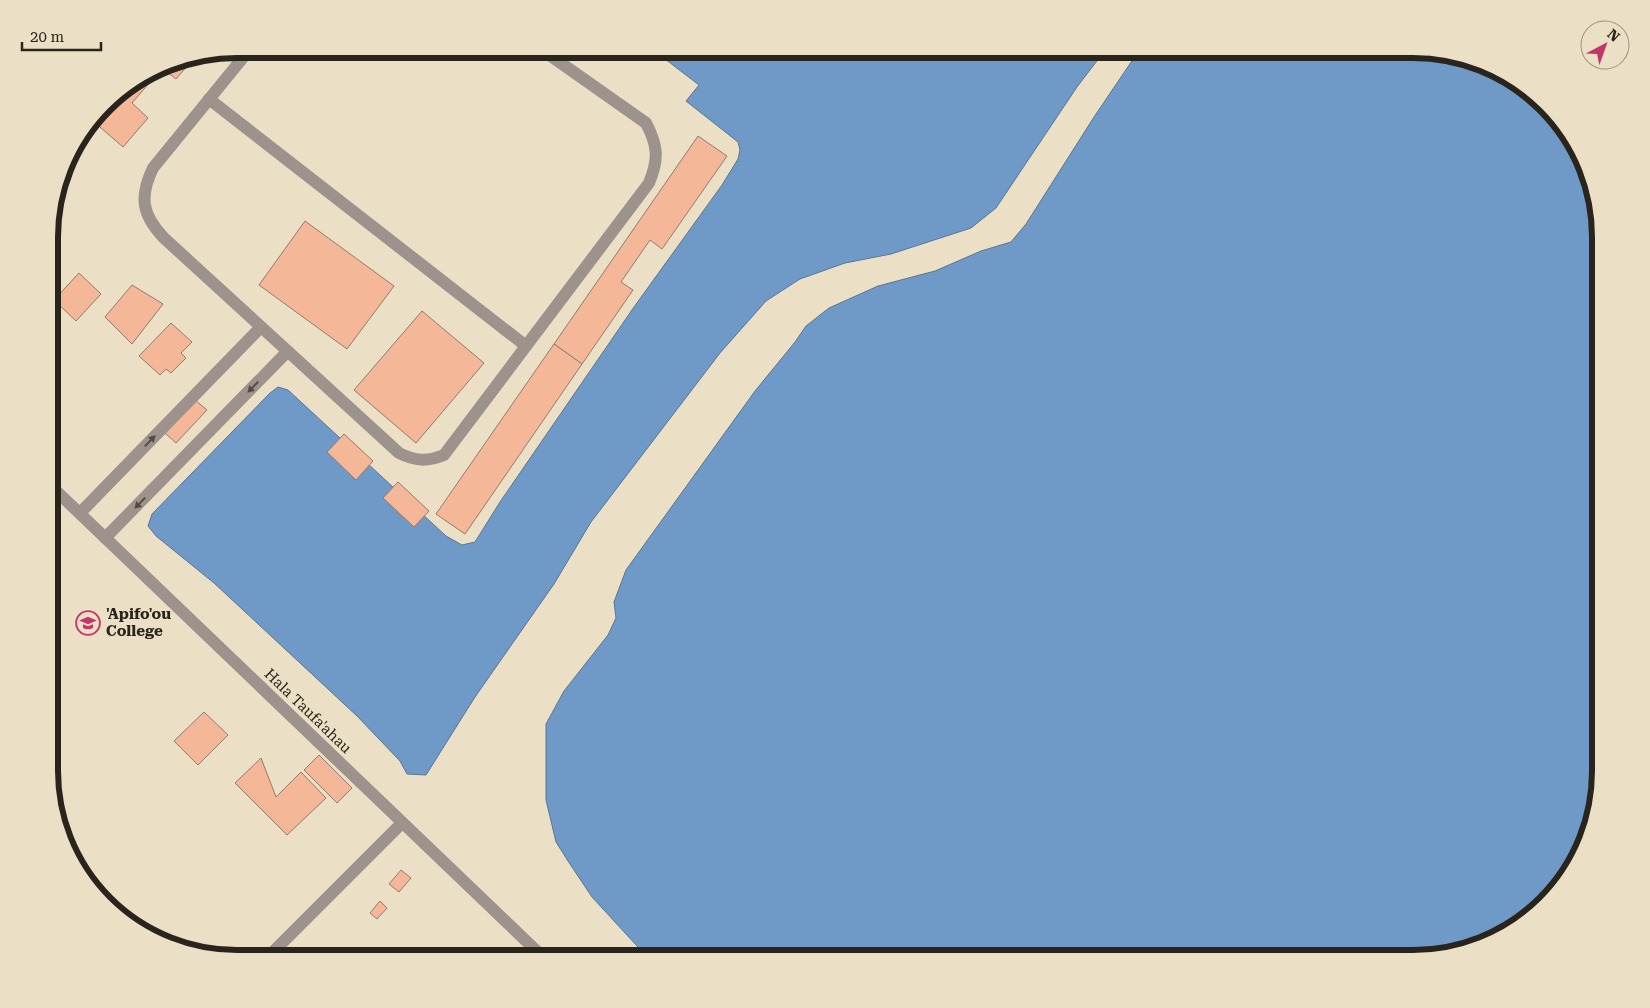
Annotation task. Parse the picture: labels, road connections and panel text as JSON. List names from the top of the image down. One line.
{"streets":{"street":["Hala Taufa'ahau"]},"places":{"school or university":["'Apifo'ou College"]},"scale_bar":"20 m","north":"top right"}
